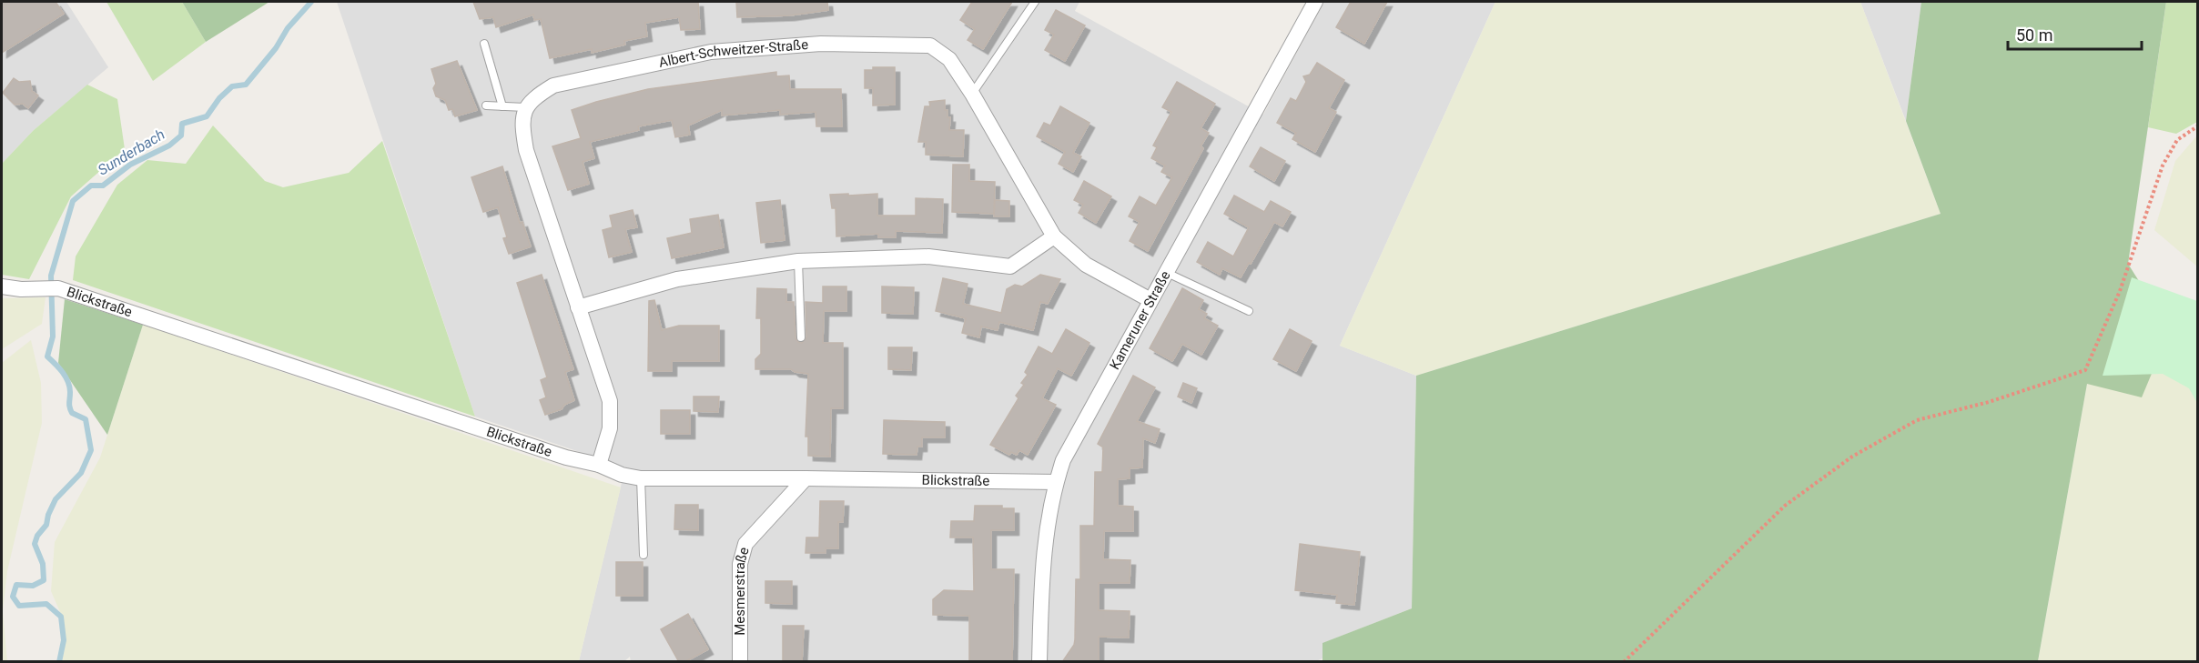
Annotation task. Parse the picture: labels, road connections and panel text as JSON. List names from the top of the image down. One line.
{"streets":{"street":["Albert-Schweitzer-Straße","Blickstraße","Kameruner Straße","Mesmerstraße"]},"crossings":[["Albert-Schweitzer-Straße","Kameruner Straße"],["Blickstraße","Kameruner Straße"],["Blickstraße","Mesmerstraße"]],"water":["Sunderbach"],"scale_bar":"50 m"}
